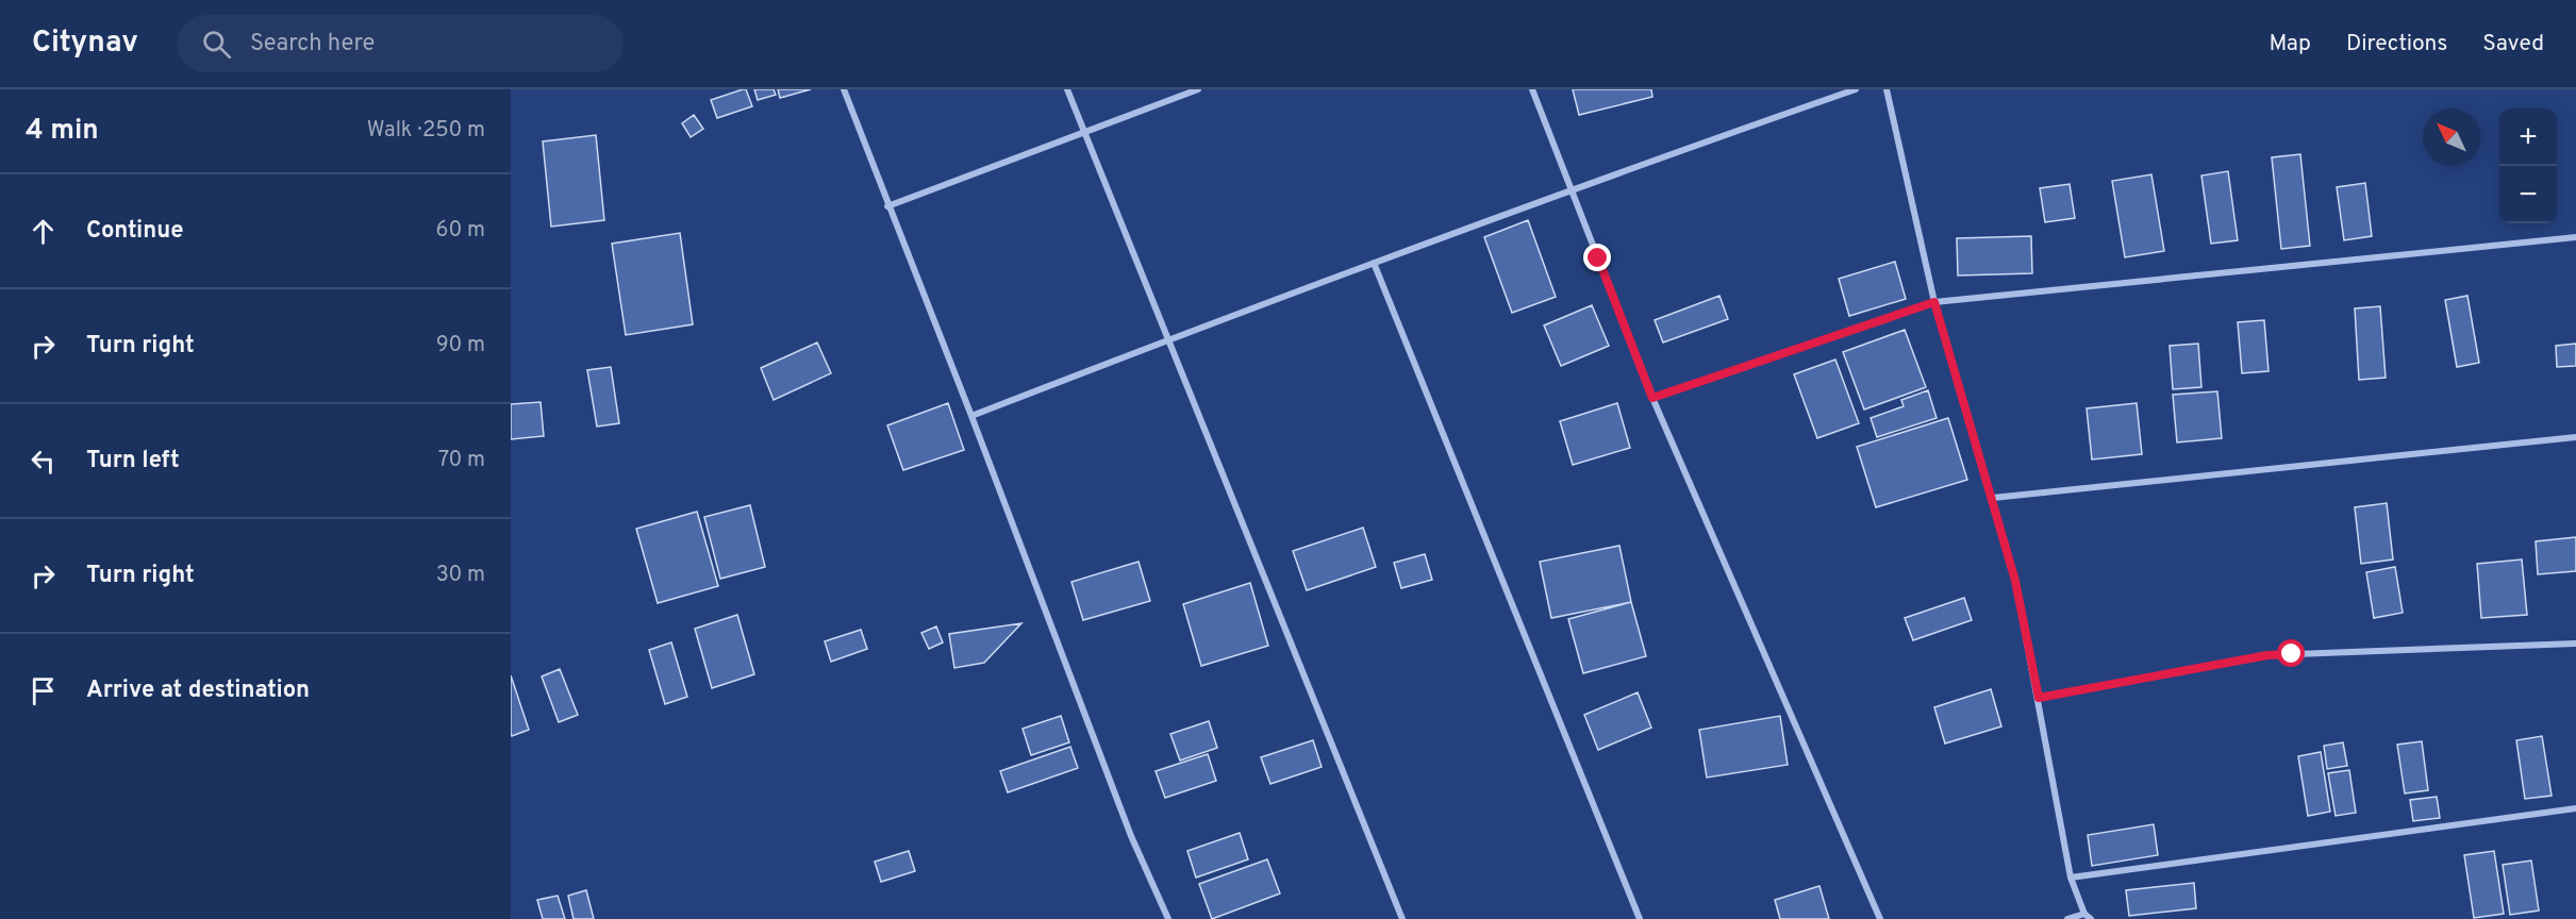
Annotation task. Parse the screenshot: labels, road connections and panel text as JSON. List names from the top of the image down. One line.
{"north":"top left","page":{"header":"Citynav","search":"Search here","nav":["Map","Directions","Saved"],"heading":["4 min","Walk · 250 m"],"map_buttons":["+","−"],"list":[["Continue","60 m"],["Turn right","90 m"],["Turn left","70 m"],["Turn right","30 m"],"Arrive at destination"]}}
